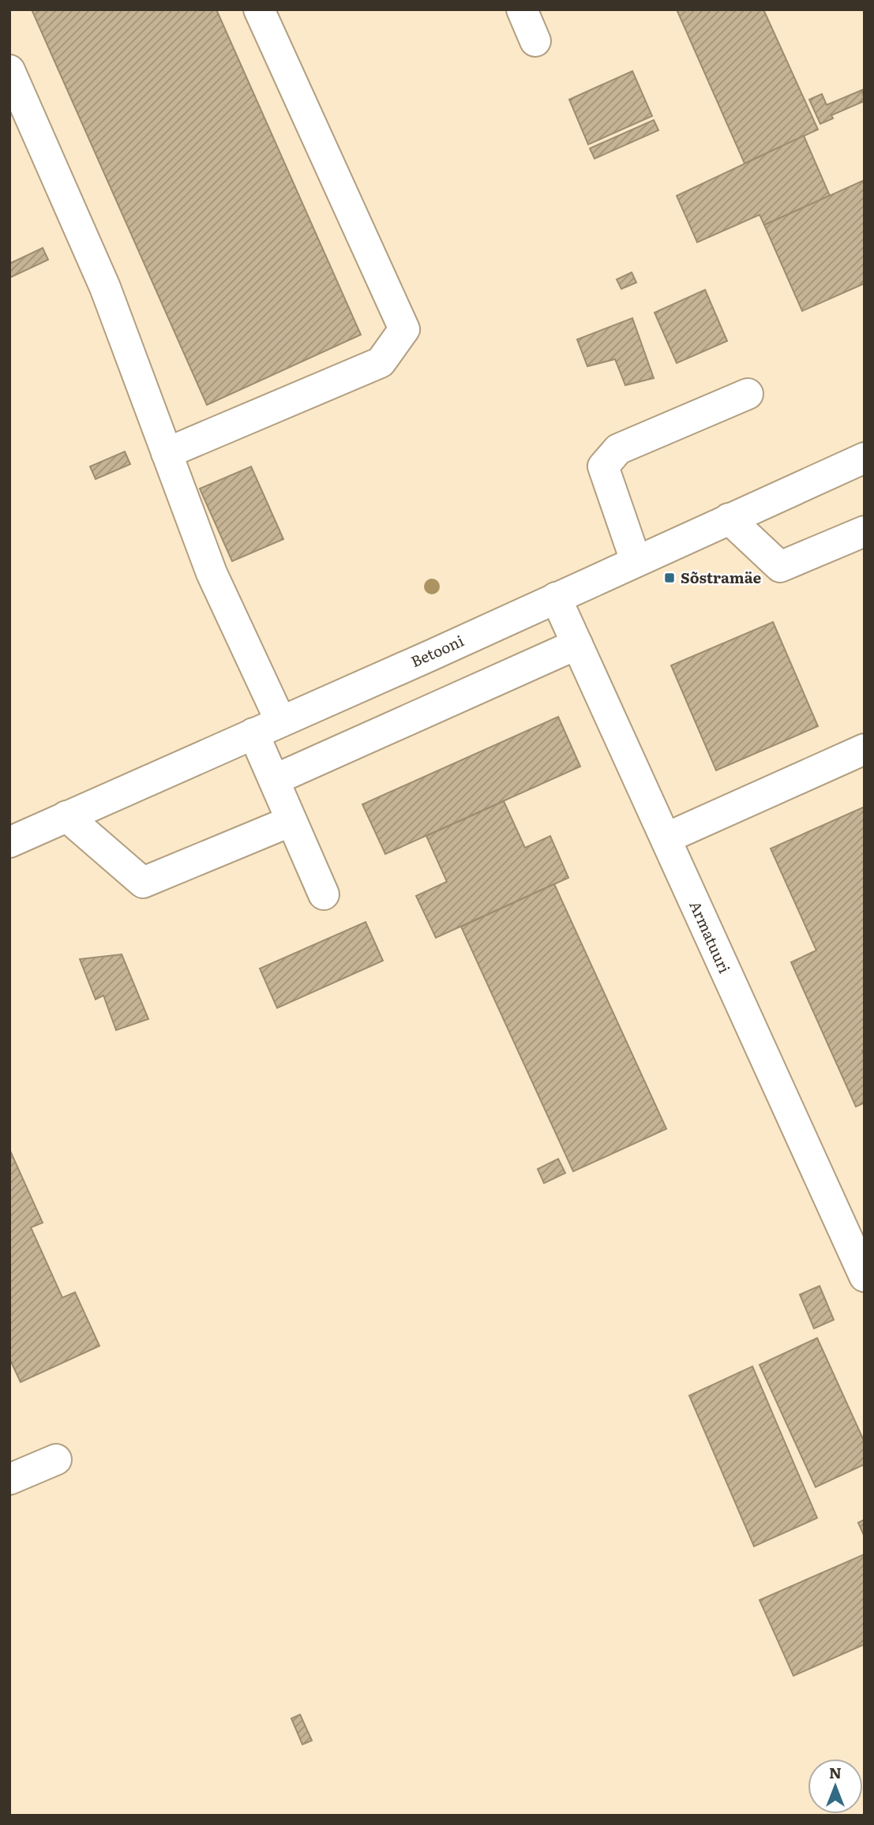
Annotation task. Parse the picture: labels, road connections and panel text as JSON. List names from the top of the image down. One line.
{"streets":{"street":["Betooni","Armatuuri"]},"crossings":[["Betooni","Armatuuri"]],"places":{"transit":["Sõstramäe"]},"north":"top"}
